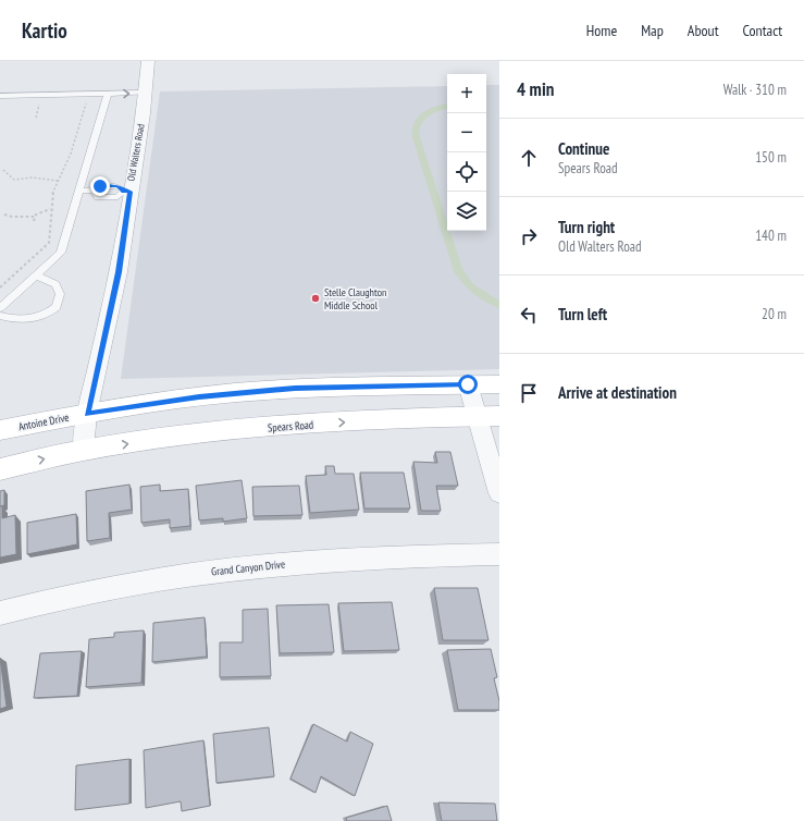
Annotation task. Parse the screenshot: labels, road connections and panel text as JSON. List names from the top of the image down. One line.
{"streets":{"main road":["Antoine Drive","Spears Road"],"street":["Old Walters Road","Grand Canyon Drive"]},"crossings":[["Old Walters Road","Antoine Drive"],["Old Walters Road","Spears Road"]],"places":["Stelle Claughton Middle School"],"page":{"header":"Kartio","nav":["Home","Map","About","Contact"],"heading":["4 min","Walk · 310 m"],"map_buttons":["+","−"],"list":[["Continue","Spears Road","150 m"],["Turn right","Old Walters Road","140 m"],["Turn left","20 m"],"Arrive at destination"]}}
